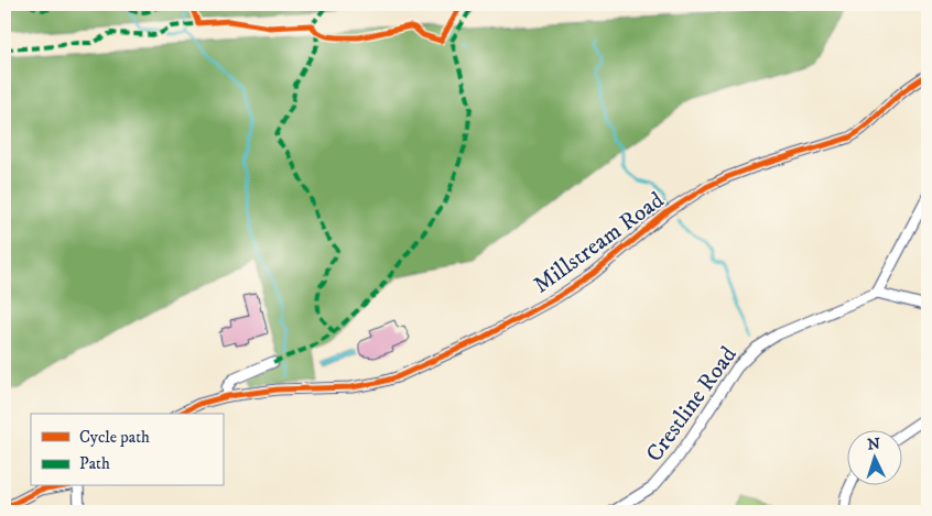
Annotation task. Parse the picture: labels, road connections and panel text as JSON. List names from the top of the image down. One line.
{"streets":{"street":["Millstream Road","Crestline Road"]},"legend":["Cycle path","Path"],"north":"top"}
